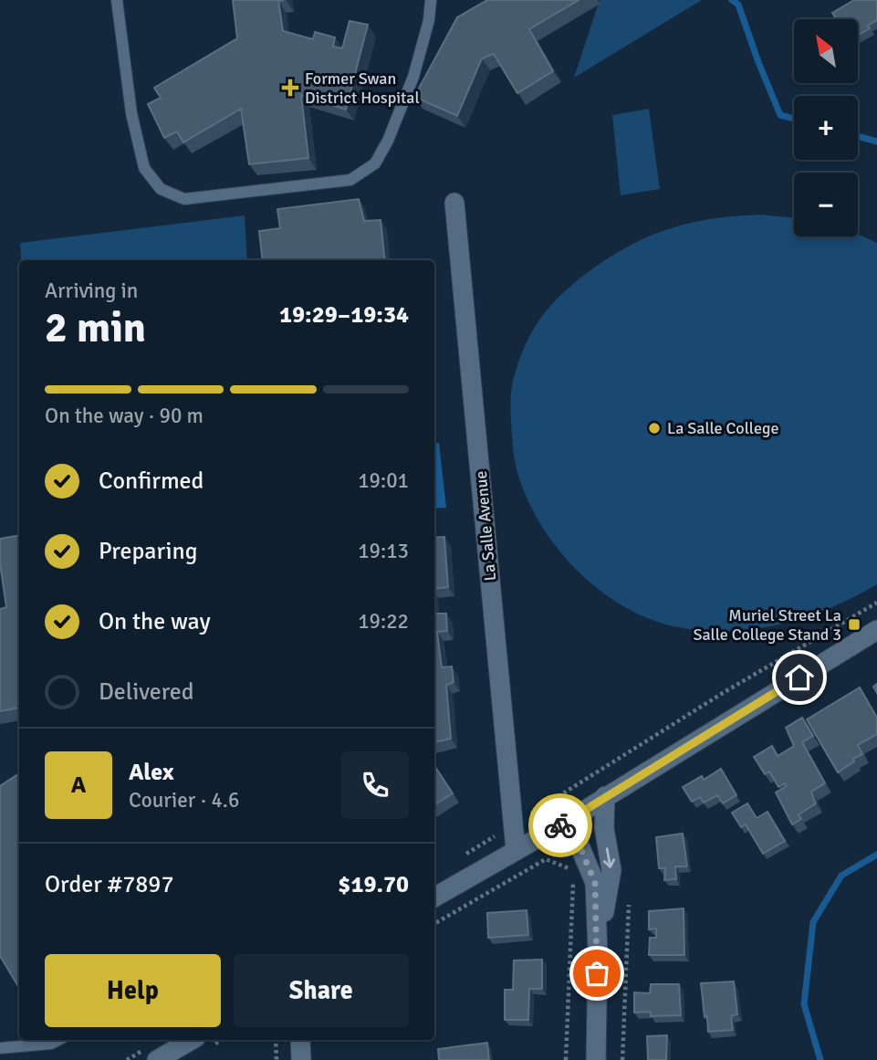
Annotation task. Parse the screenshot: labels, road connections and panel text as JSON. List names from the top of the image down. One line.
{"streets":{"street":["La Salle Avenue"]},"places":{"health":["Former Swan District Hospital"],"other":["La Salle College"],"transit":["Muriel Street La Salle College Stand 3"]},"north":"top left","page":{"map_buttons":["+","−"],"heading":["2 min","Arriving in","19:29–19:34"],"panel":["Alex","Courier · 4.6","Order #7897","$19.70"],"bar":"On the way · 90 m","list":[["Confirmed","19:01"],["Preparing","19:13"],["On the way","19:22"],"Delivered"],"round":"A","buttons":["Help","Share"]}}
